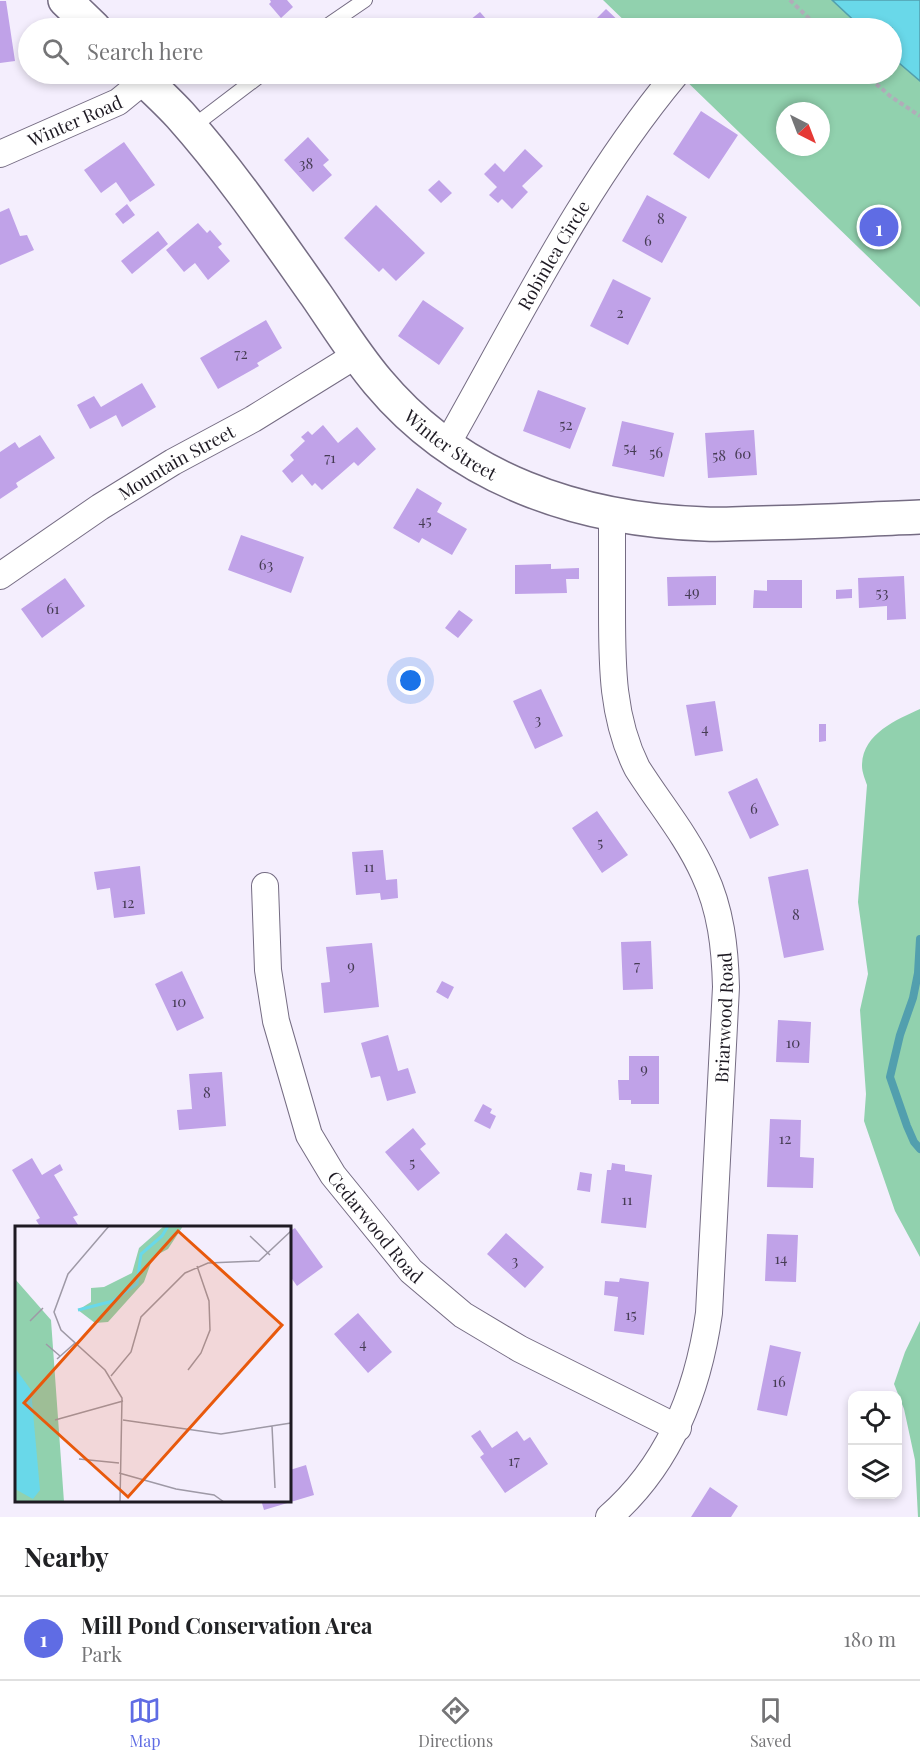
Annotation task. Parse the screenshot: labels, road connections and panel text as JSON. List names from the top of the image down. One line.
{"streets":{"street":["Winter Road","Robinlea Circle","Winter Street","Mountain Street","Briarwood Road","Cedarwood Road"]},"crossings":[["Robinlea Circle","Winter Street"],["Winter Street","Mountain Street"],["Winter Street","Briarwood Road"],["Briarwood Road","Cedarwood Road"]],"house_numbers":["38","8","6","2","72","52","54","56","60","58","71","45","63","49","53","61","3","4","6","5","11","12","8","9","7","10","10","9","8","12","5","11","14","3","15","4","16","17"],"north":"bottom right","page":{"search":"Search here","pins":"1","heading":"Nearby","list":[{"mark":"1","name":"Mill Pond Conservation Area","note":"Park","value":"180 m"}],"nav":["Map","Directions","Saved"]}}
